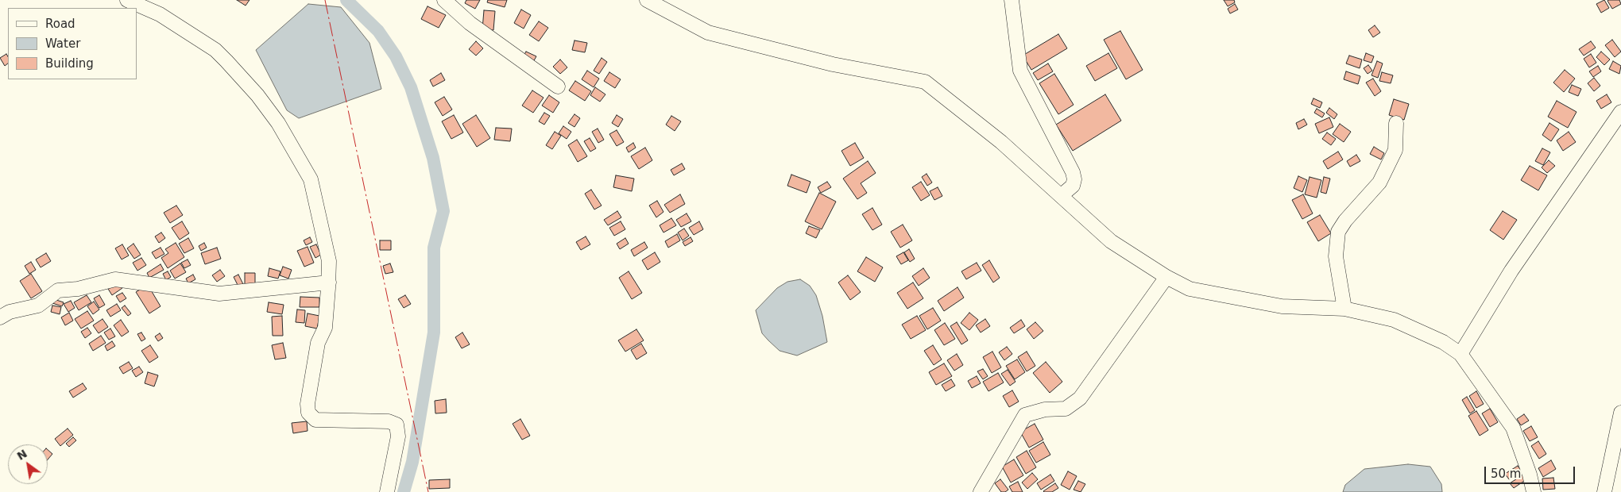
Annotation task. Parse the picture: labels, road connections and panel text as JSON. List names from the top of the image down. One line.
{"legend":["Road","Water","Building"],"scale_bar":"50 m","north":"top left"}
